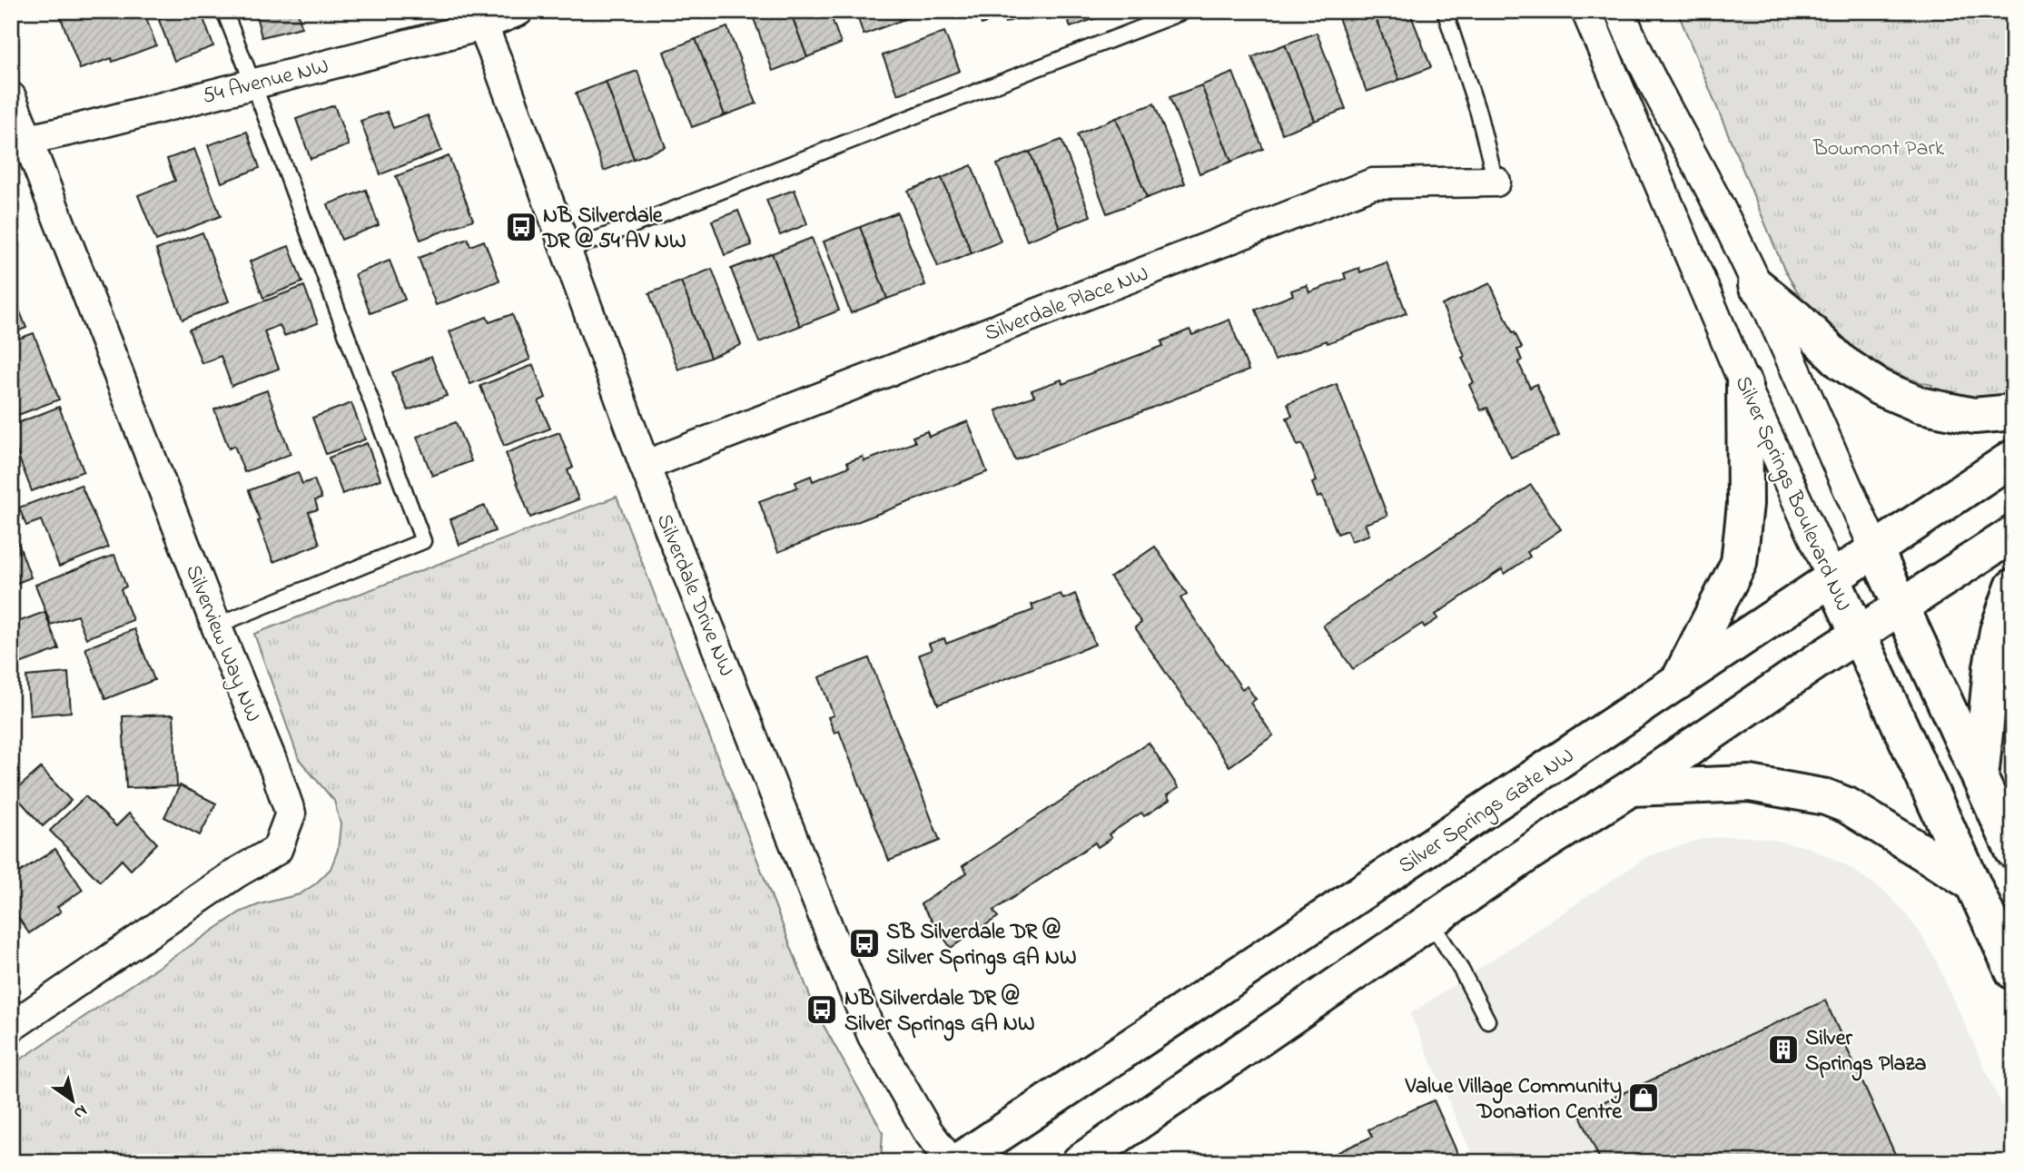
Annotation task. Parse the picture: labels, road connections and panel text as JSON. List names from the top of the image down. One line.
{"streets":{"street":["54 Avenue NW","Silverdale Place NW","Silver Springs Boulevard NW","Silverdale Drive NW","Silverview Way NW","Silver Springs Gate NW"]},"crossings":[["54 Avenue NW","Silverdale Drive NW"],["54 Avenue NW","Silverview Way NW"],["Silverdale Place NW","Silverdale Drive NW"],["Silver Springs Boulevard NW","Silver Springs Gate NW"]],"parks":["Bowmont Park"],"places":{"bus stop":["NB Silverdale DR @ 54 AV NW","SB Silverdale DR @ Silver Springs GA NW","NB Silverdale DR @ Silver Springs GA NW"],"building":["Silver Springs Plaza"],"shop":["Value Village Community Donation Centre"]},"north":"bottom right"}
